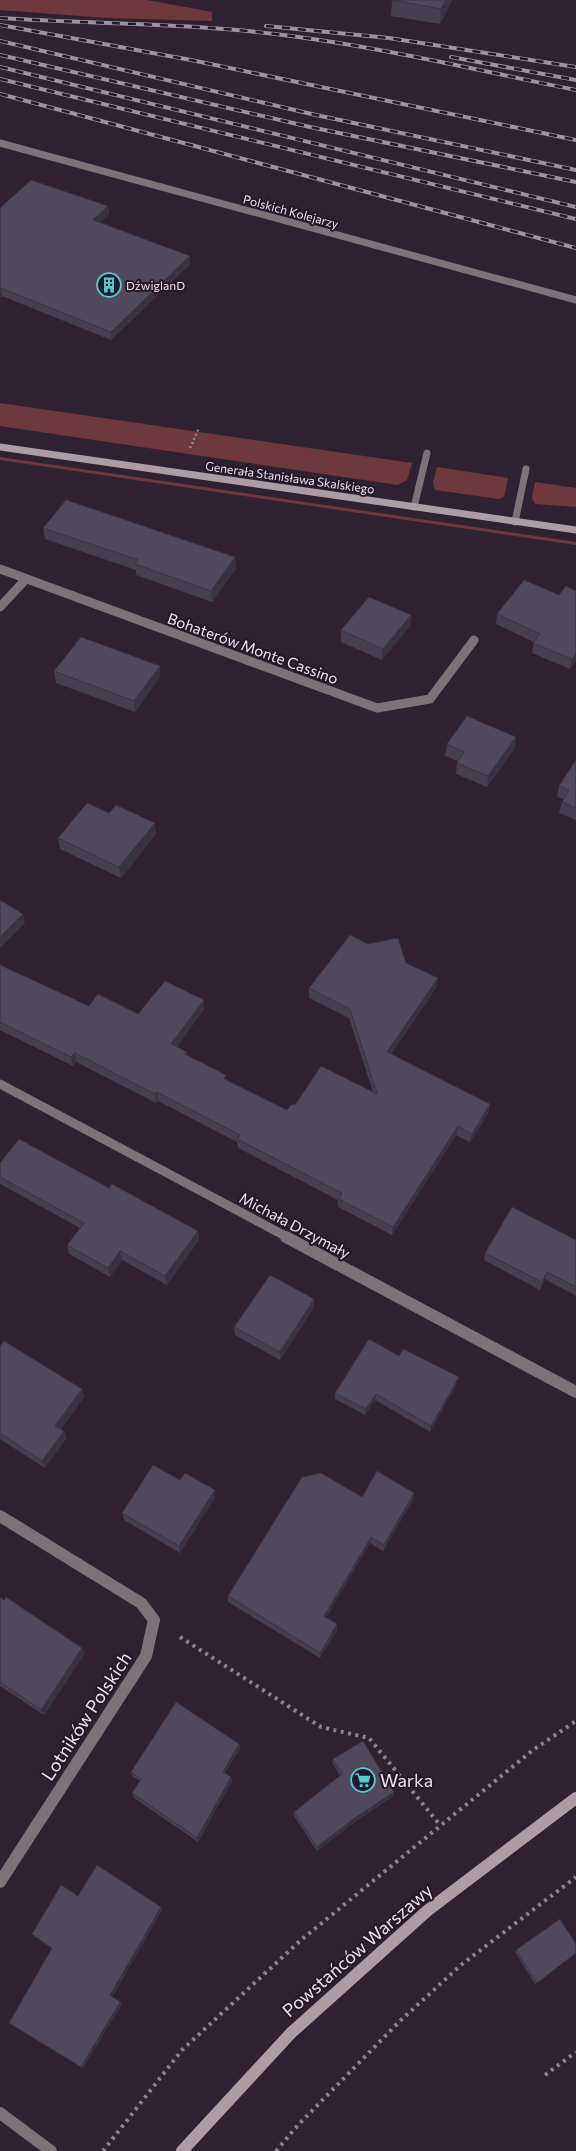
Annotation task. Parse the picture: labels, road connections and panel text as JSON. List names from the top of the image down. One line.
{"streets":{"street":["Polskich Kolejarzy","Generała Stanisława Skalskiego","Bohaterów Monte Cassino","Michała Drzymały","Lotników Polskich","Powstańców Warszawy"]},"places":{"building":["DźwiglanD"],"supermarket":["Warka"]}}
